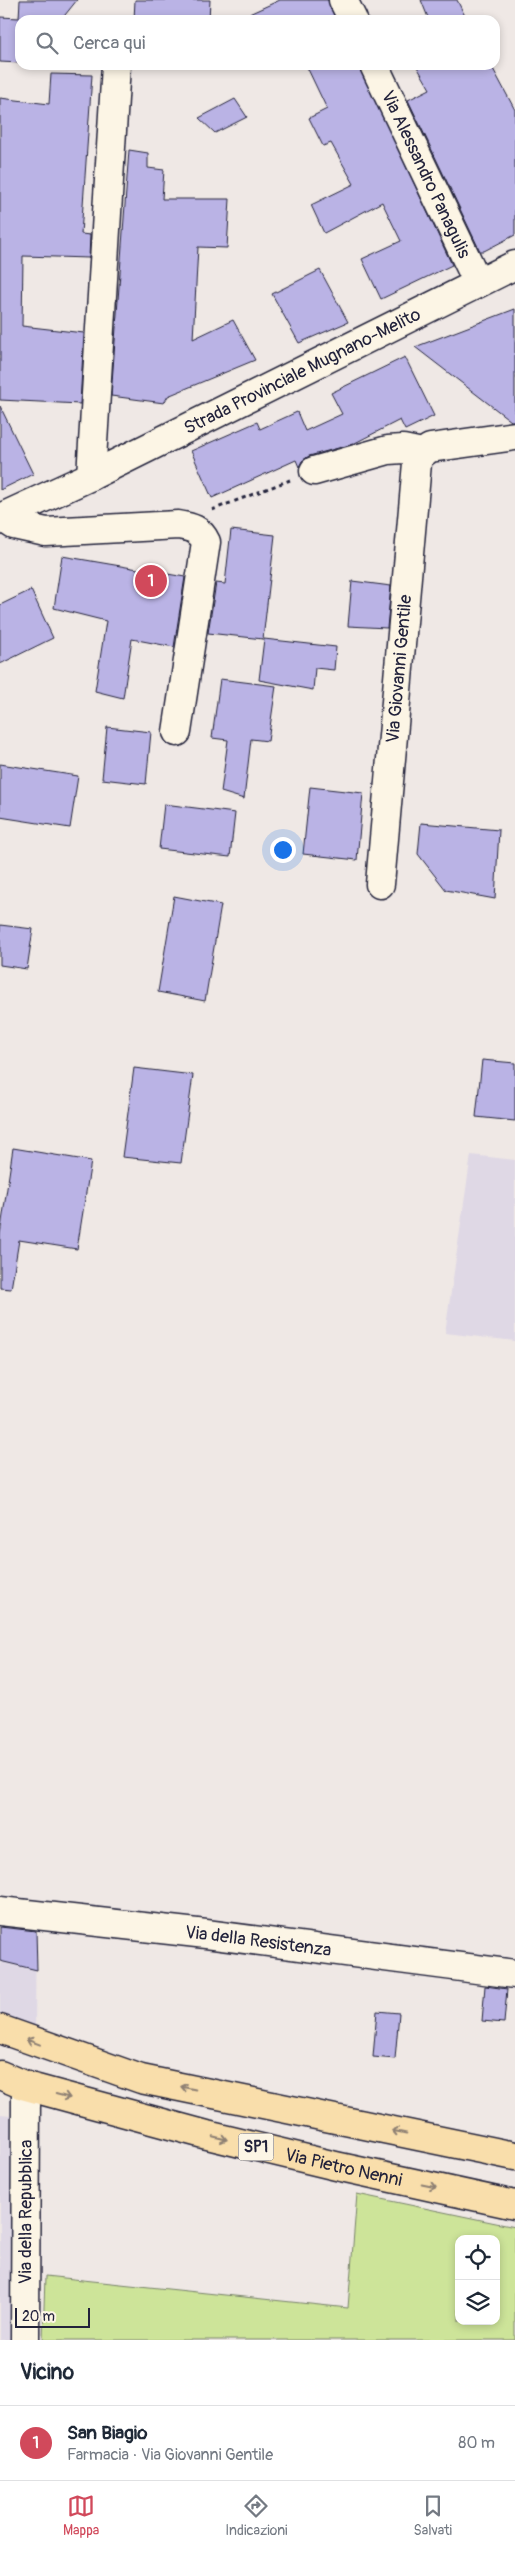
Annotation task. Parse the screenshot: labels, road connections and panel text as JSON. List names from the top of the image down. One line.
{"streets":{"main road":["SP1","Via Pietro Nenni"],"street":["Via Alessandro Panagulis","Strada Provinciale Mugnano-Melito","Via Giovanni Gentile","Via della Resistenza","Via della Repubblica"]},"crossings":[["Via Alessandro Panagulis","Strada Provinciale Mugnano-Melito"],["Via Pietro Nenni","Via della Repubblica"]],"scale_bar":"20 m","page":{"search":"Cerca qui","pins":"1","scale":"20 m","heading":"Vicino","list":[{"mark":"1","name":"San Biagio","note":"Farmacia · Via Giovanni Gentile","value":"80 m"}],"nav":["Mappa","Indicazioni","Salvati"]}}
